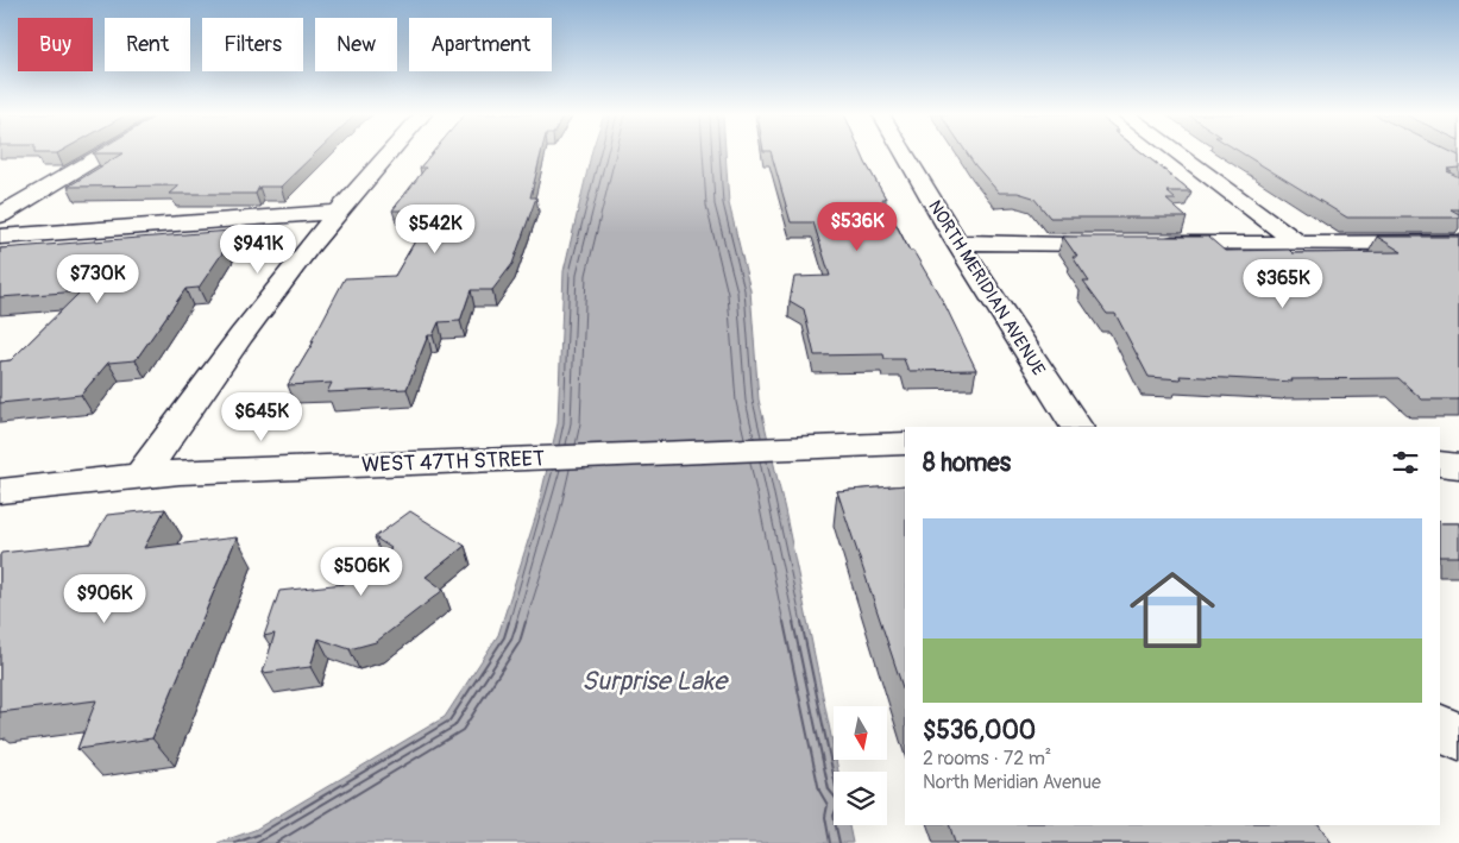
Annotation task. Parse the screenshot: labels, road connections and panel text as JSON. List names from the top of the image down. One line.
{"streets":{"street":["NORTH MERIDIAN AVENUE","WEST 47TH STREET"]},"water":["Surprise Lake"],"north":"bottom","page":{"chip":["Buy","Rent","Filters","New","Apartment"],"price":["$536K","$542K","$941K","$730K","$365K","$645K","$506K","$906K"],"heading":"8 homes","list":[{"name":"$536,000","note":"2 rooms · 72 m² · North Meridian Avenue"}]}}
